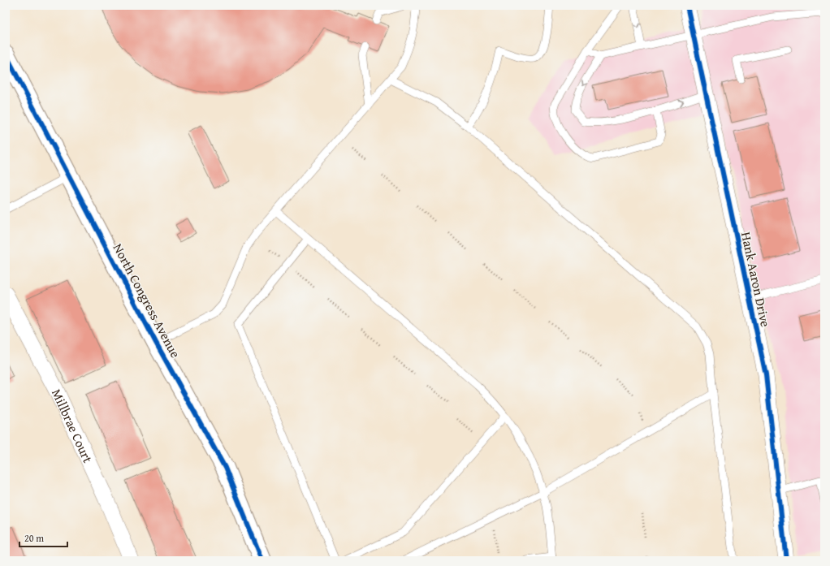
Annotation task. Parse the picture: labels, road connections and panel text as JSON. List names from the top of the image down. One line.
{"streets":{"street":["Hank Aaron Drive","North Congress Avenue","Millbrae Court"]},"scale_bar":"20 m"}
